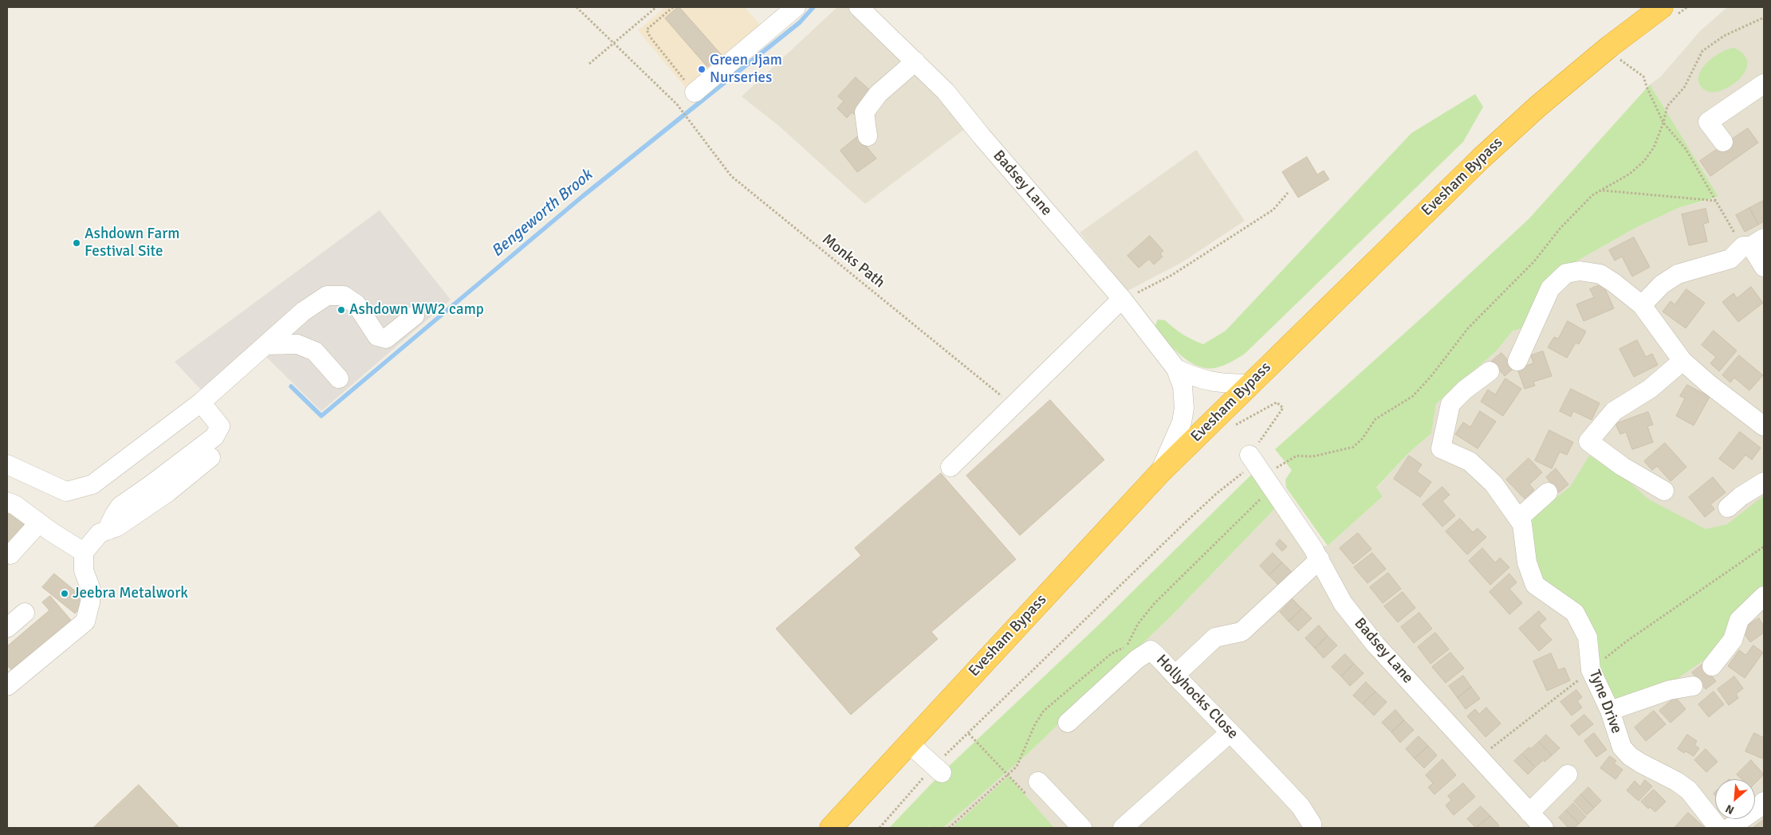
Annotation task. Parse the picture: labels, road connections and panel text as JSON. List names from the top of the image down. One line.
{"streets":{"highway":["Evesham Bypass"],"street":["Badsey Lane","Hollyhocks Close","Tyne Drive"],"path":["Monks Path"]},"crossings":[["Evesham Bypass","Badsey Lane"]],"water":["Bengeworth Brook"],"places":["Green Jjam Nurseries","Ashdown Farm Festival Site","Ashdown WW2 camp","Jeebra Metalwork"],"north":"bottom left"}
